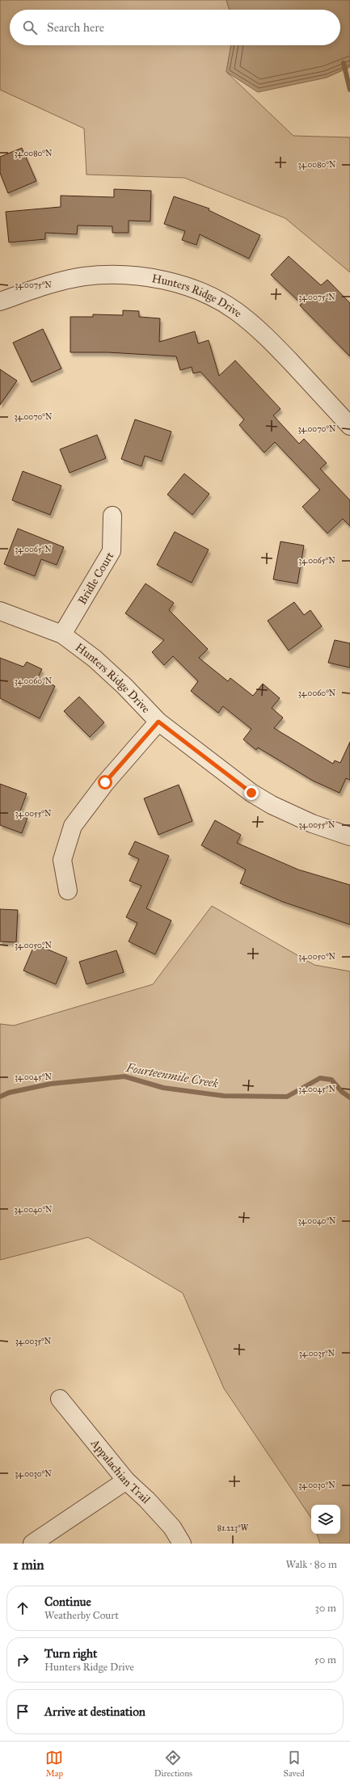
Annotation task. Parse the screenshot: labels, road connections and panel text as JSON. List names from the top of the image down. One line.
{"streets":{"street":["Hunters Ridge Drive","Bridle Court","Appalachian Trail"]},"crossings":[["Hunters Ridge Drive","Bridle Court"]],"water":["Fourteenmile Creek"],"page":{"search":"Search here","heading":["1 min","Walk · 80 m"],"list":[["Continue","Weatherby Court","30 m"],["Turn right","Hunters Ridge Drive","50 m"],"Arrive at destination"],"nav":["Map","Directions","Saved"]},"coordinates":["34.0080°N","34.0075°N","34.0070°N","34.0065°N","34.0060°N","34.0055°N","34.0050°N","34.0045°N","34.0040°N","34.0035°N","34.0030°N","81.223°W"]}
